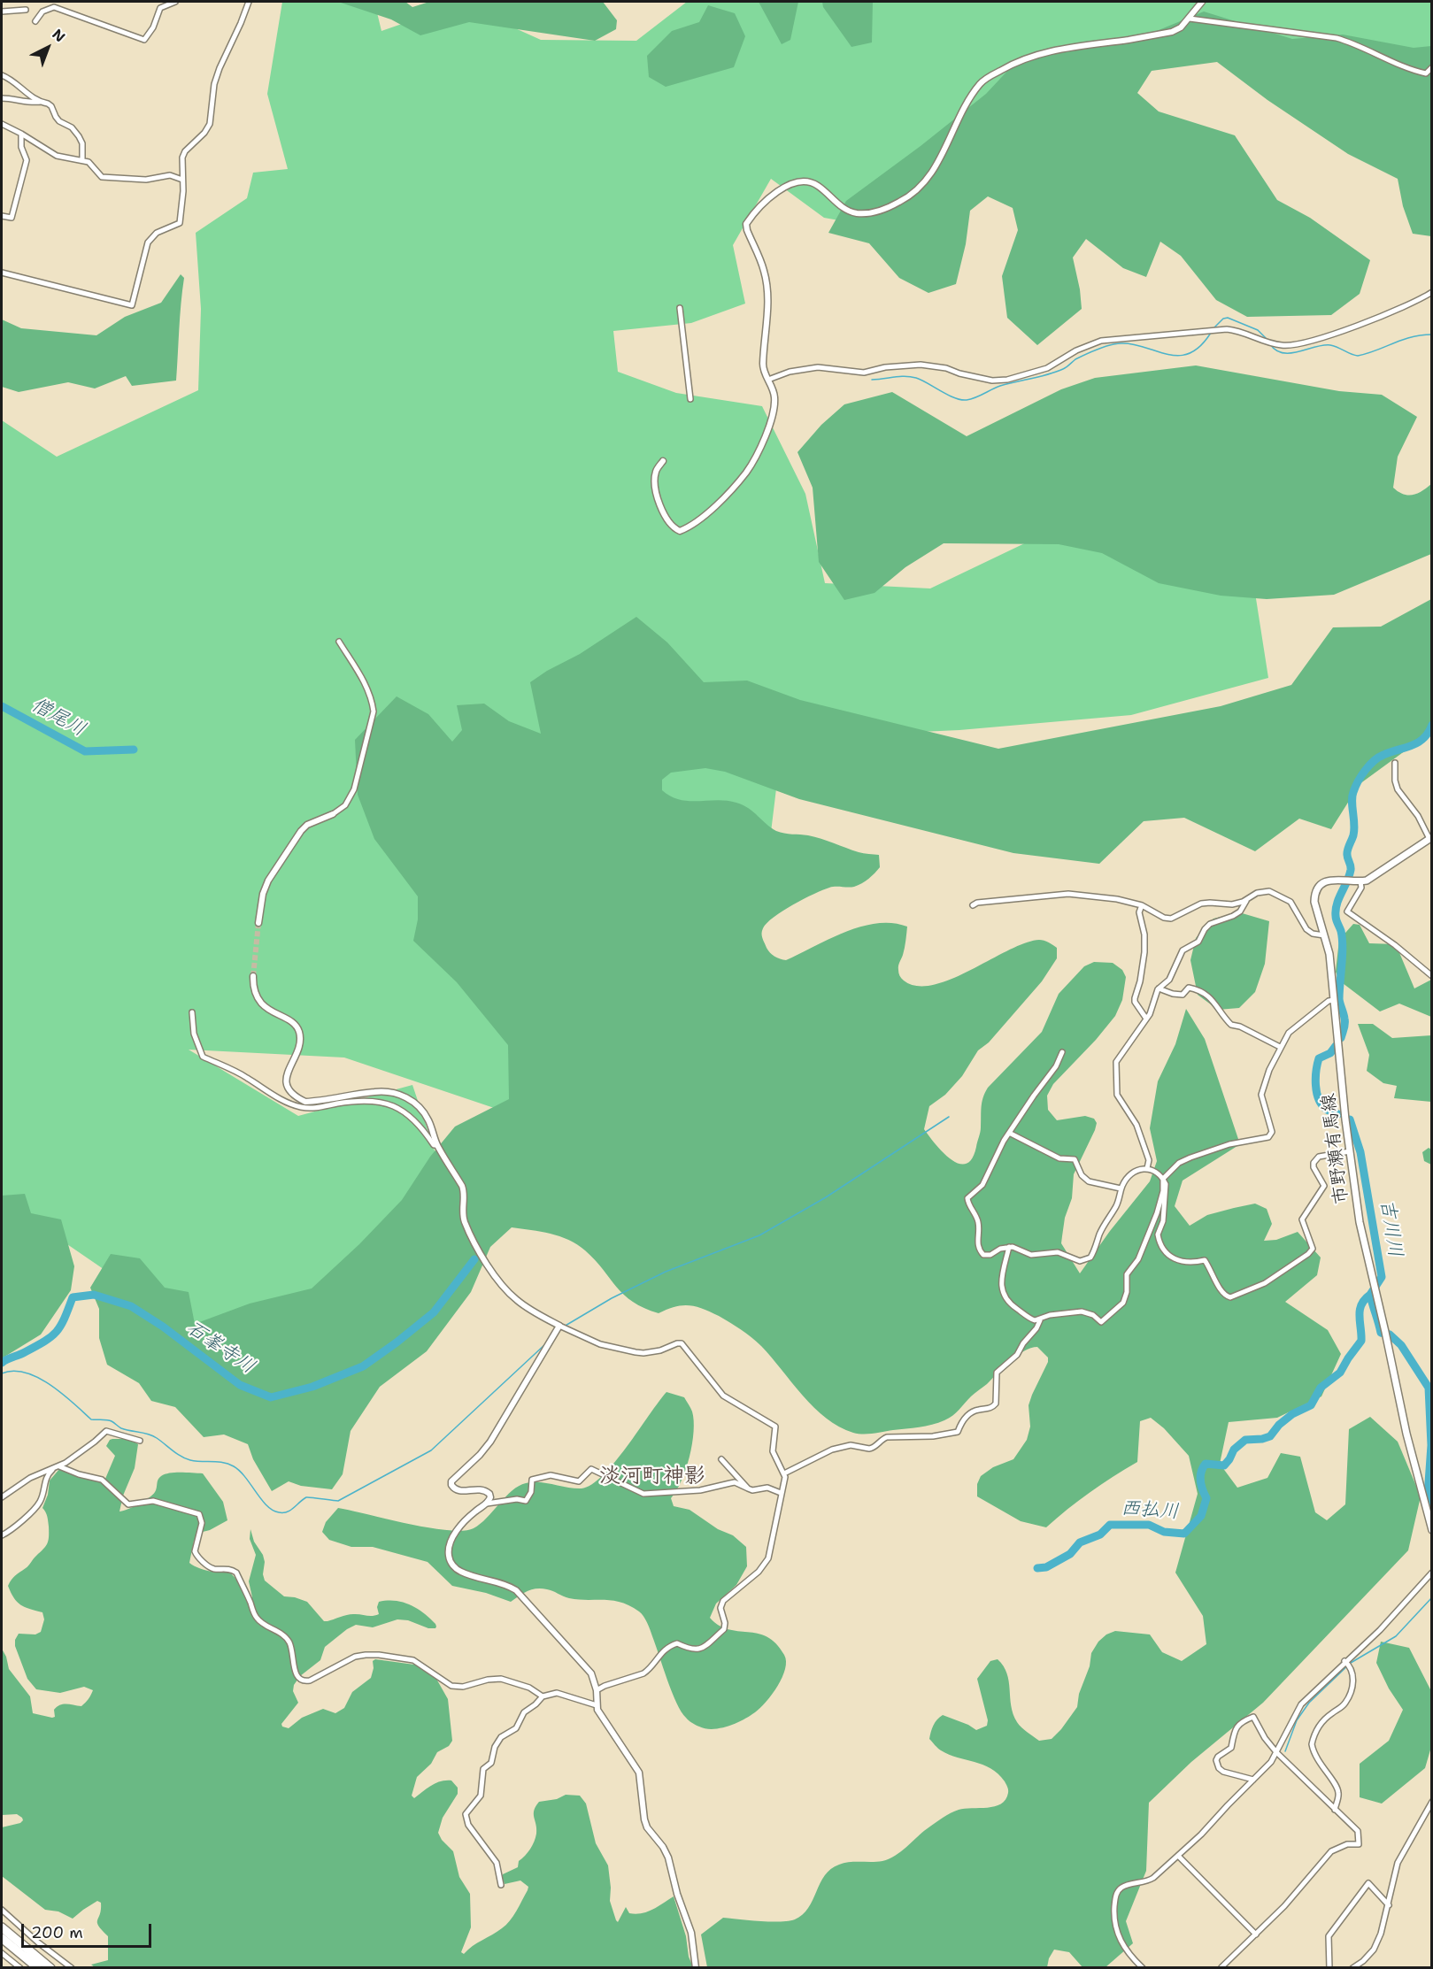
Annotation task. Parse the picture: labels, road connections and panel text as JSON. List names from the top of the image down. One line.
{"streets":{"main road":["市野瀬有馬線"]},"districts":["淡河町神影"],"water":["僧尾川","吉川川","石峯寺川","西払川"],"scale_bar":"200 m","north":"top right"}
